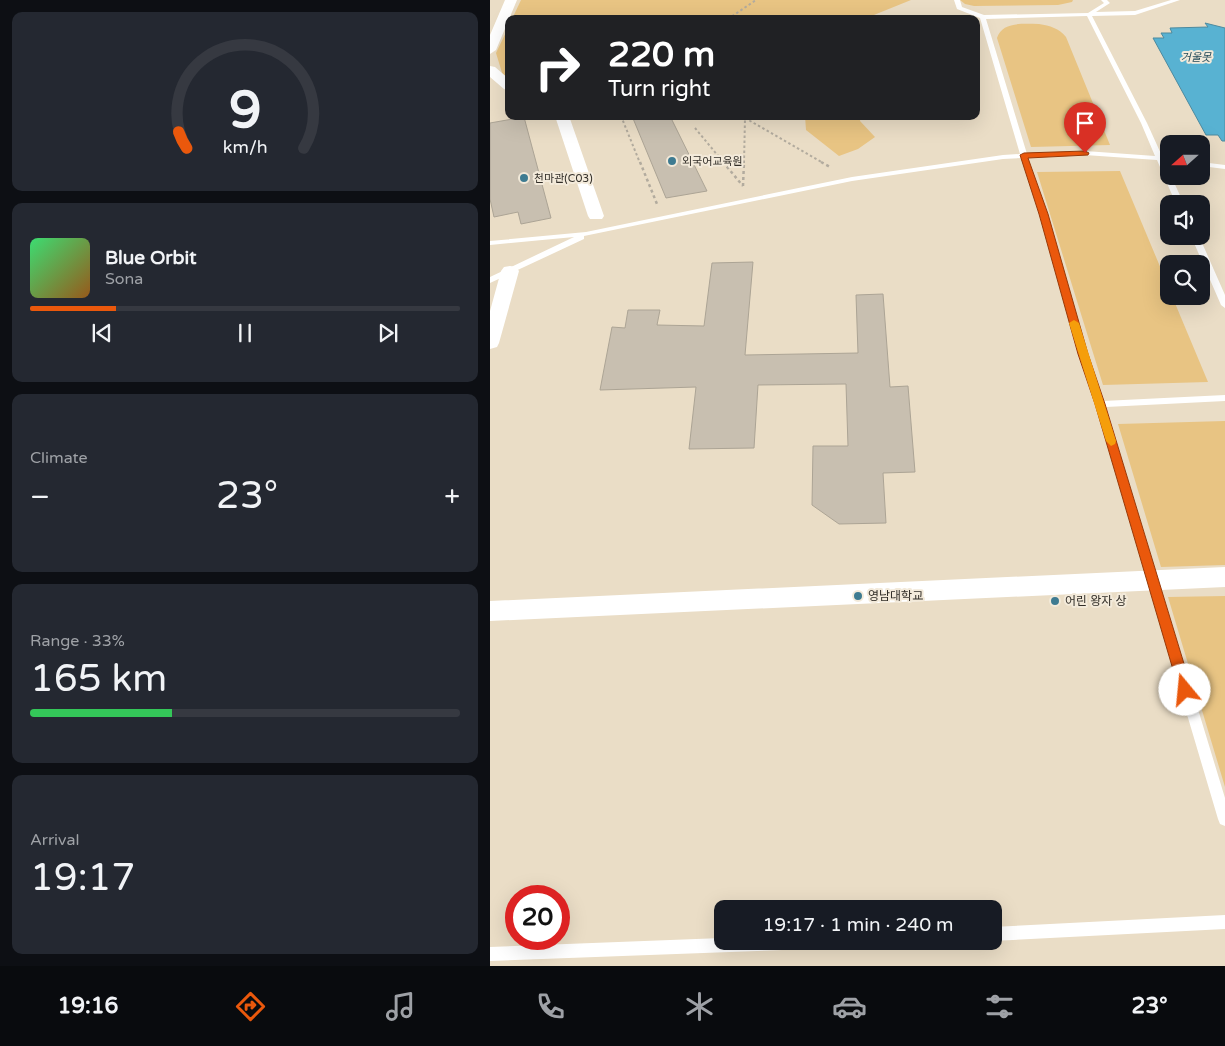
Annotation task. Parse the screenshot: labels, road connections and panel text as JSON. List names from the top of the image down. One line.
{"water":["거울못"],"places":["외국어교육원","천마관(C03)","영남대학교","어린 왕자 상"],"north":"left","page":{"turn":["220 m","Turn right"],"song":["Blue Orbit","Sona"],"tile":["Climate",["Range · 33%","165 km"],["Arrival","19:17"]],"heat":["−","23°","+"],"limit":"20","trip":"19:17 · 1 min · 240 m","tabs":["19:16","23°"],"gauge":["9","km/h"]}}
